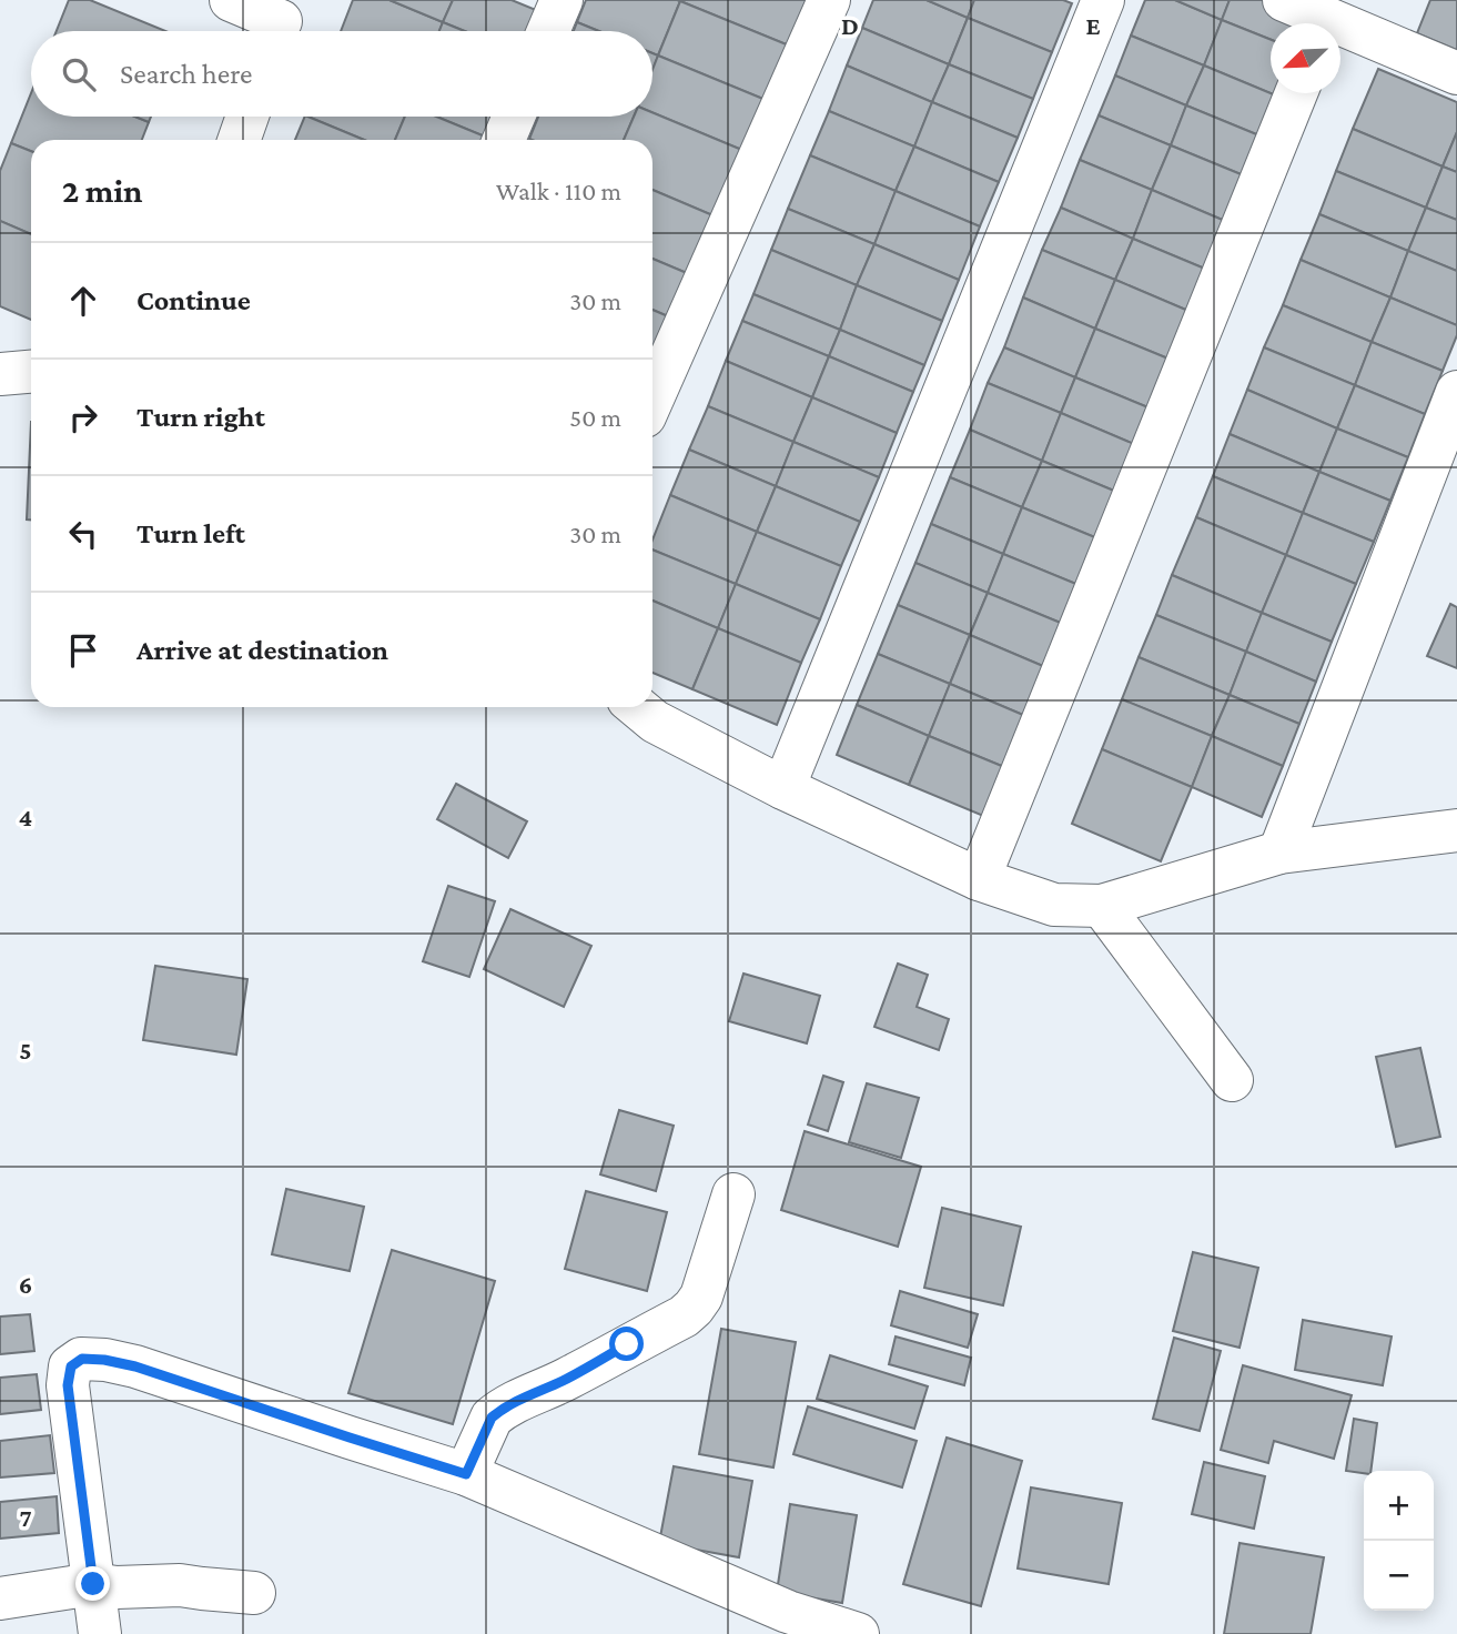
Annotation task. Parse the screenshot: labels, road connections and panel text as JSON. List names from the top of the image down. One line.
{"north":"bottom left","page":{"search":"Search here","heading":["2 min","Walk · 110 m"],"list":[["Continue","30 m"],["Turn right","50 m"],["Turn left","30 m"],"Arrive at destination"],"map_buttons":["+","−"]},"grid":{"columns":["D","E"],"rows":["4","5","6","7"]}}
